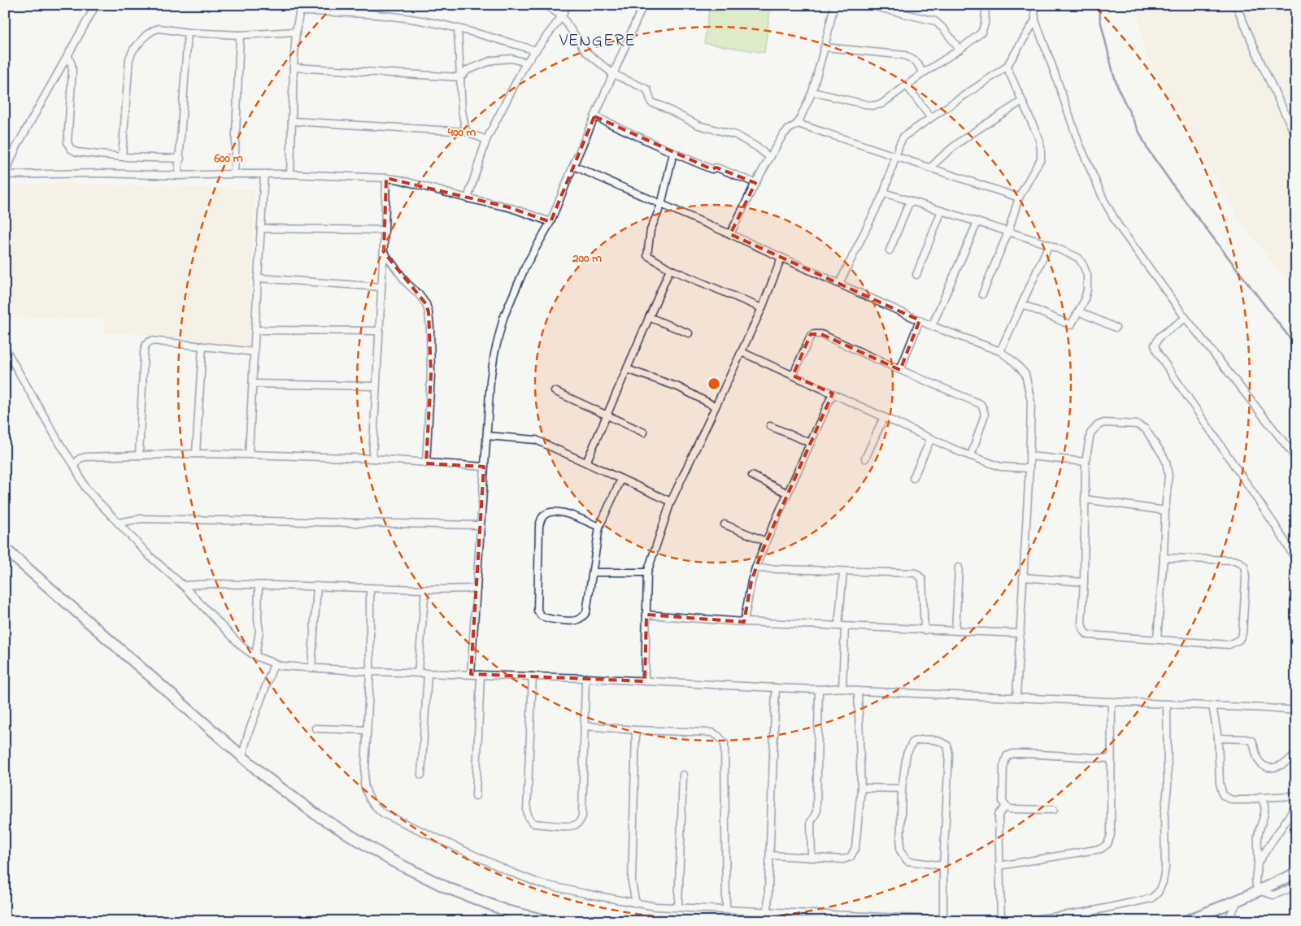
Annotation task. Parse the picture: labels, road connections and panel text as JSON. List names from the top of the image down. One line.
{"districts":["VENGERE"],"rings":["400 m","600 m","200 m"]}
